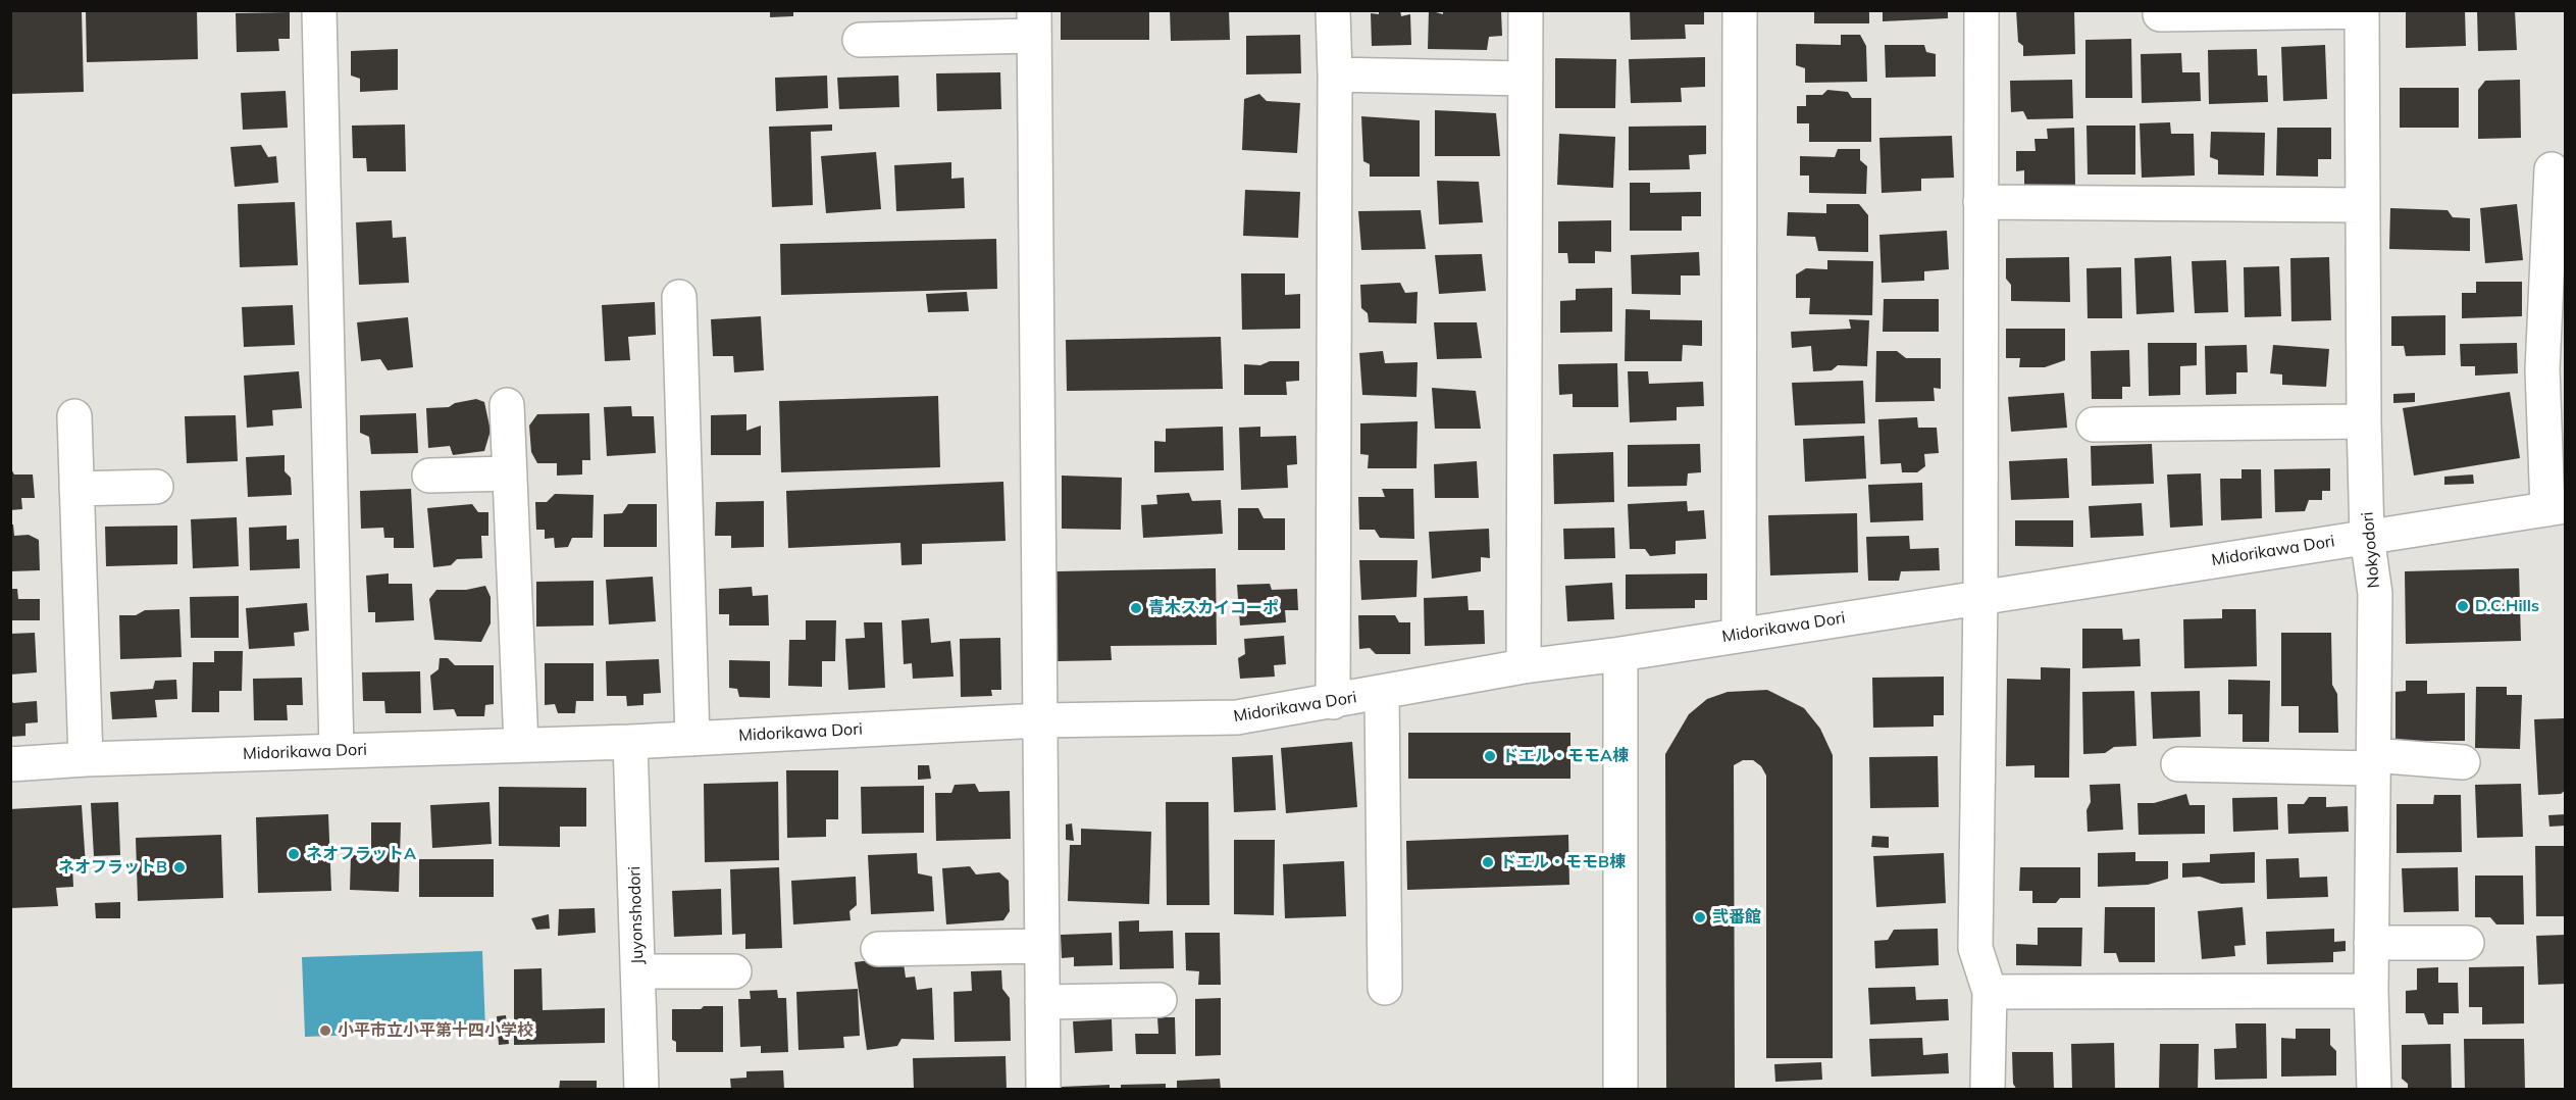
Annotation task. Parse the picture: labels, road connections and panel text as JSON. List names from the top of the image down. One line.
{"streets":{"street":["Nokyodori","Midorikawa Dori","Juyonshodori"]},"crossings":[["Nokyodori","Midorikawa Dori"],["Midorikawa Dori","Juyonshodori"]],"places":["D.C.Hills","青木スカイコーポ","ドエル・モモA棟","ネオフラットA","ドエル・モモB棟","ネオフラットB","弐番館","小平市立小平第十四小学校"]}
